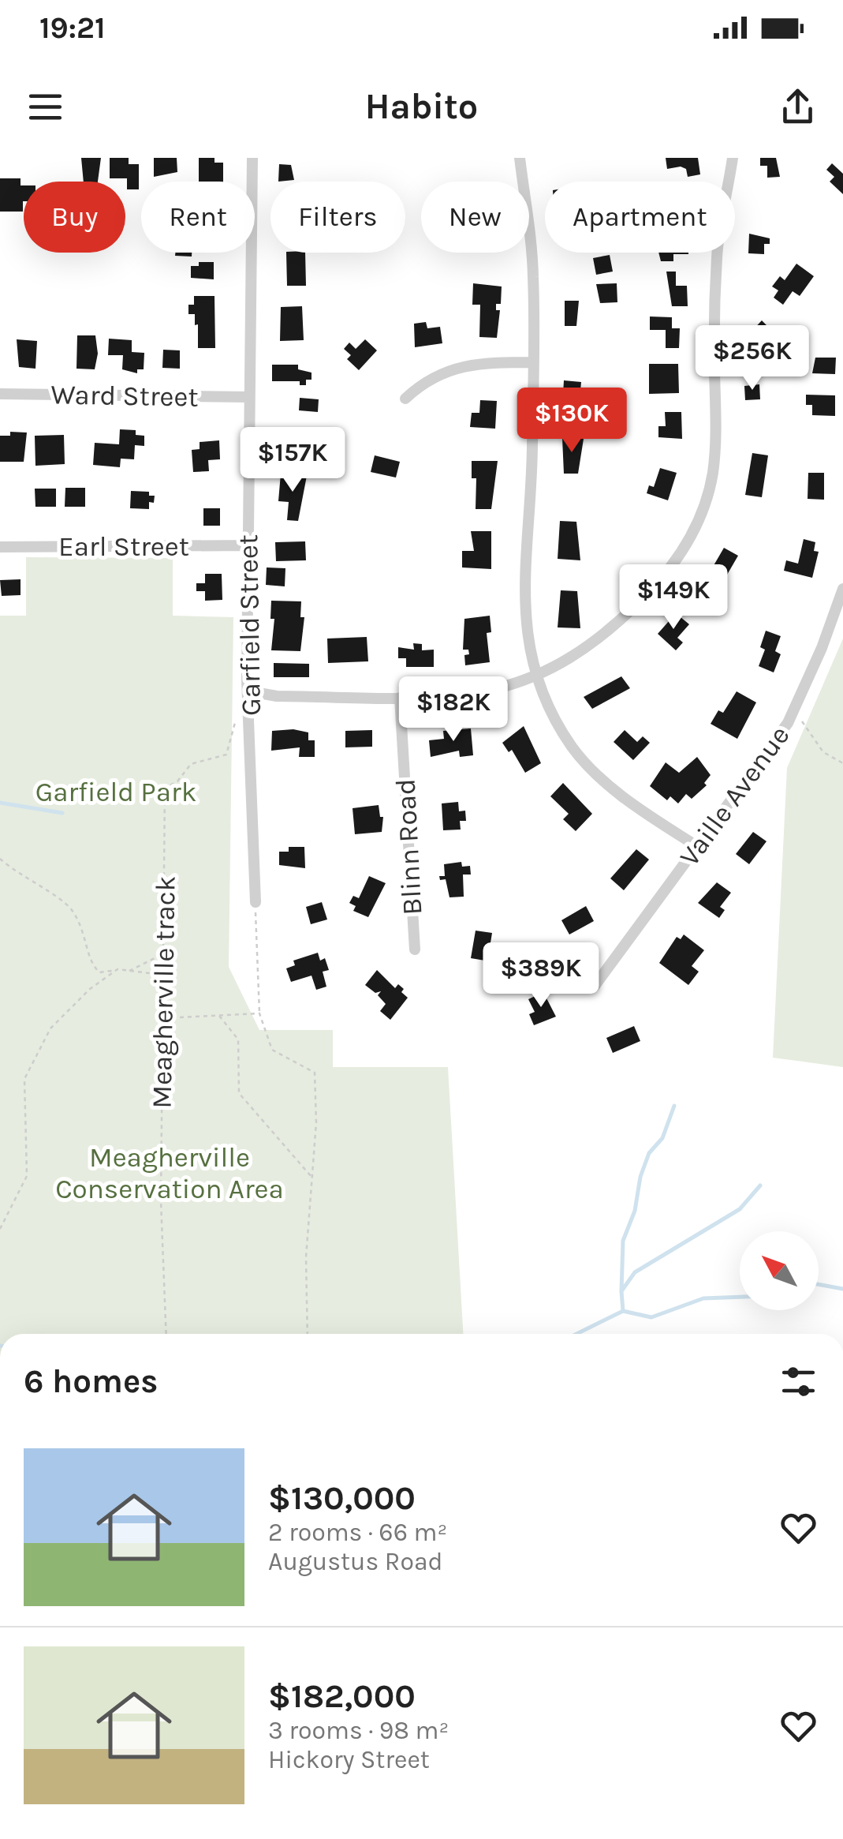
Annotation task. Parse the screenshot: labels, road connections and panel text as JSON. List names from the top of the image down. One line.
{"streets":{"street":["Ward Street","Earl Street","Garfield Street","Vaille Avenue","Blinn Road"],"path":["Meagherville track"]},"crossings":[["Ward Street","Garfield Street"],["Earl Street","Garfield Street"]],"parks":["Garfield Park","Meagherville Conservation Area"],"north":"top left","page":{"status":"19:21","header":"Habito","chip":["Buy","Rent","Filters","New","Apartment"],"price":["$256K","$130K","$157K","$149K","$182K","$389K"],"heading":"6 homes","list":[{"name":"$130,000","note":"2 rooms · 66 m² · Augustus Road"},{"name":"$182,000","note":"3 rooms · 98 m² · Hickory Street"}]}}
